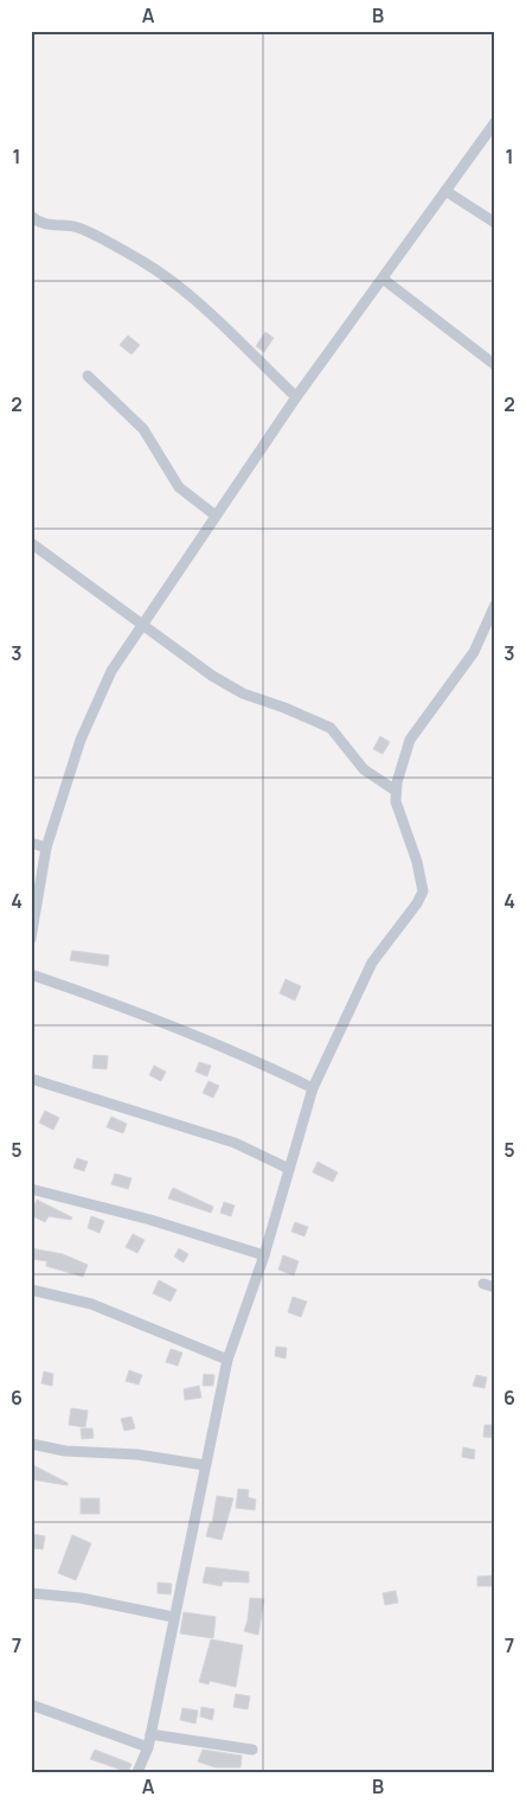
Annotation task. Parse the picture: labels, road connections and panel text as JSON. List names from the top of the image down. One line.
{"grid":{"columns":["A","B"],"rows":["1","2","3","4","5","6","7"]}}
